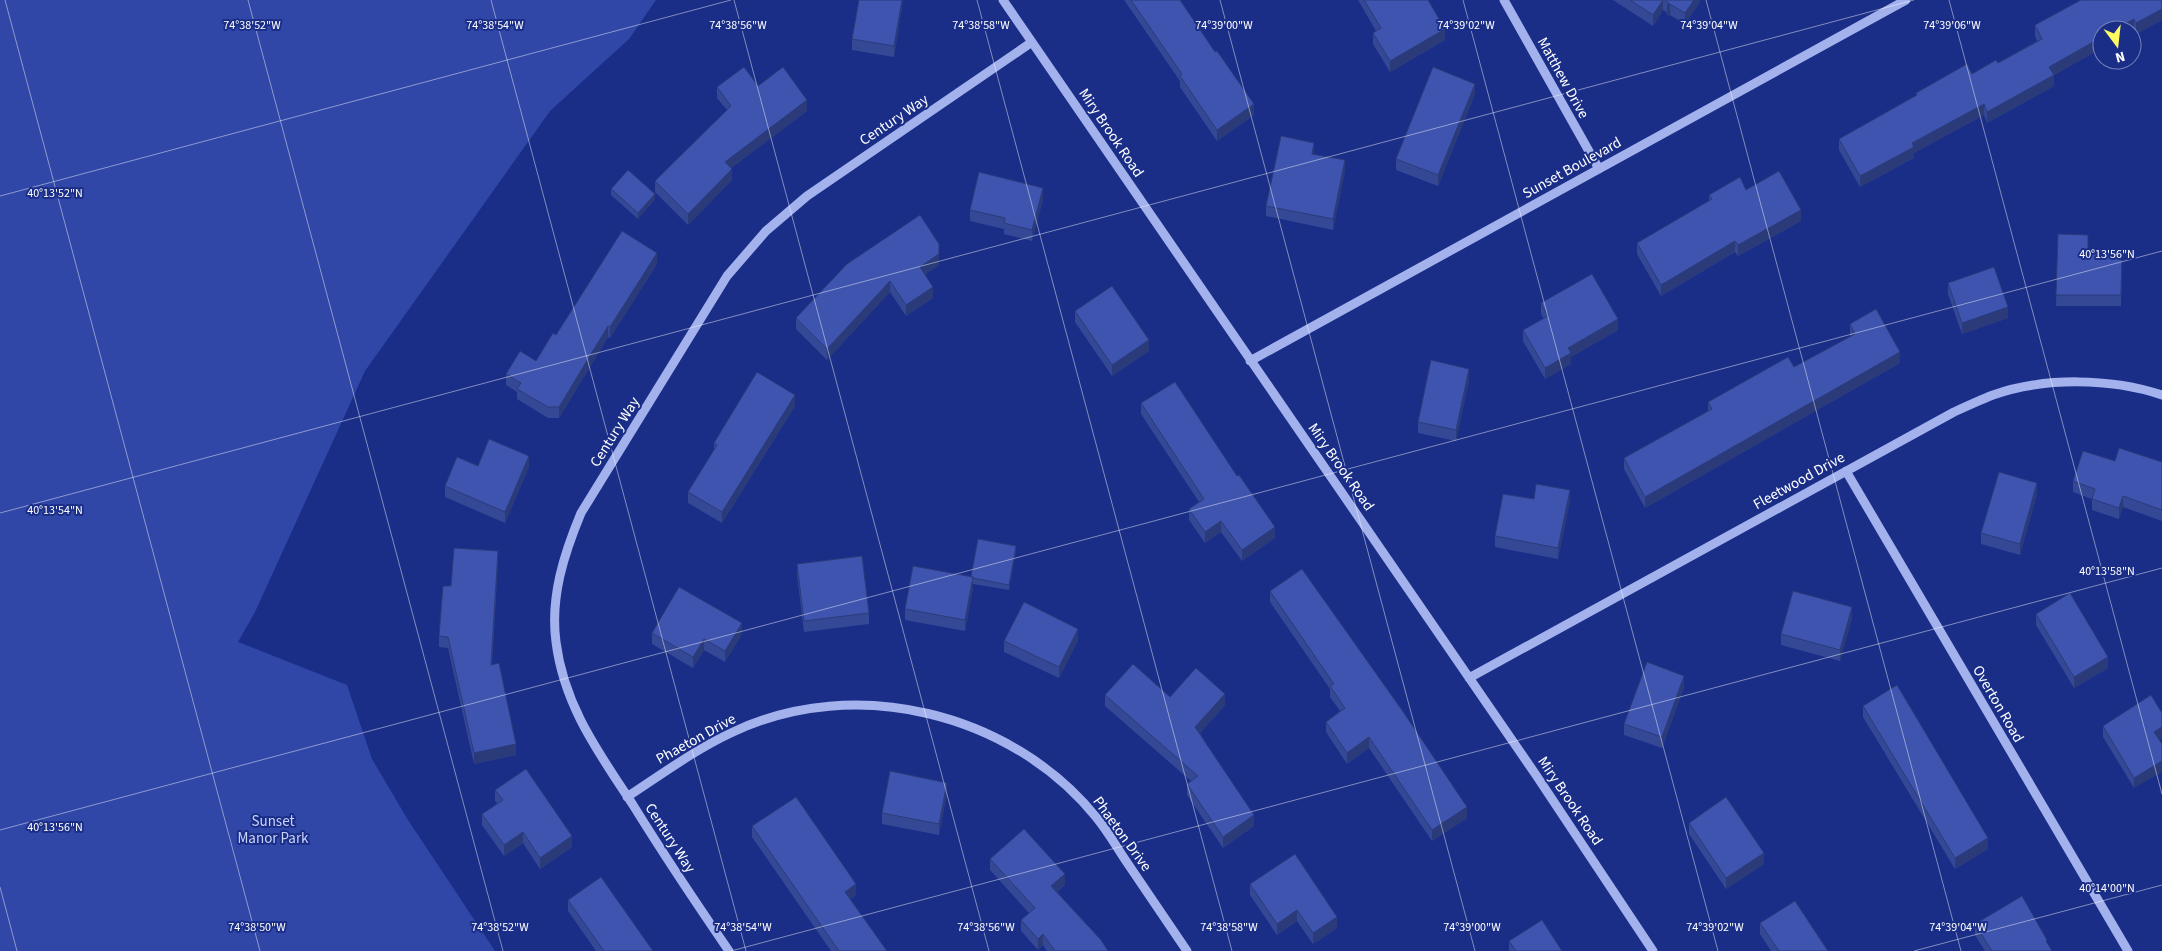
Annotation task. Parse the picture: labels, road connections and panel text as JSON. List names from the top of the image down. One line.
{"streets":{"street":["Matthew Drive","Century Way","Miry Brook Road","Sunset Boulevard","Fleetwood Drive","Overton Road","Phaeton Drive"]},"crossings":[["Matthew Drive","Sunset Boulevard"],["Century Way","Miry Brook Road"],["Century Way","Phaeton Drive"],["Miry Brook Road","Sunset Boulevard"],["Miry Brook Road","Fleetwood Drive"],["Fleetwood Drive","Overton Road"]],"parks":["Sunset Manor Park"],"north":"bottom","coordinates":["74°38'52\"W","74°38'54\"W","74°38'56\"W","74°38'58\"W","74°39'00\"W","74°39'02\"W","74°39'04\"W","74°39'06\"W","40°13'52\"N","40°13'56\"N","40°13'54\"N","40°13'58\"N","40°14'00\"N","74°38'50\"W"]}
